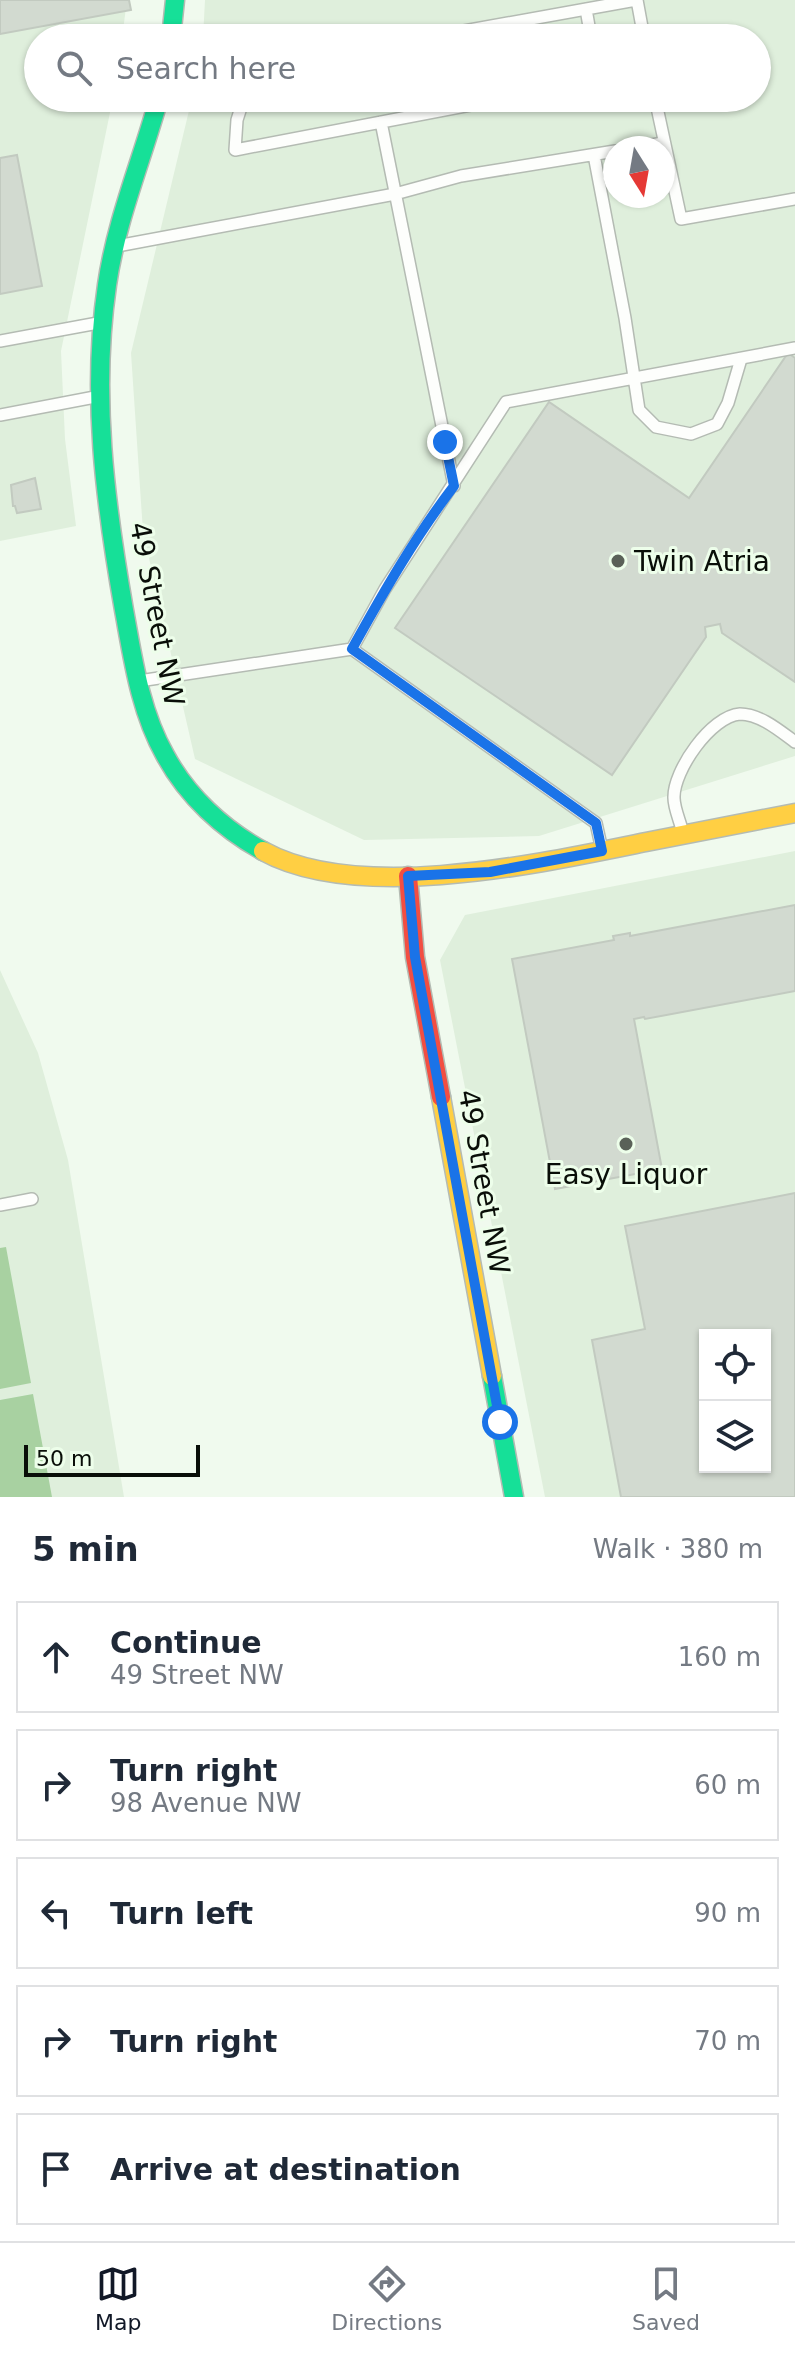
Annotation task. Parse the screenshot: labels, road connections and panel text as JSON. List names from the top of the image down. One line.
{"streets":{"street":["49 Street NW"]},"places":["Twin Atria","Easy Liquor"],"scale_bar":"50 m","north":"bottom","page":{"search":"Search here","scale":"50 m","heading":["5 min","Walk · 380 m"],"list":[["Continue","49 Street NW","160 m"],["Turn right","98 Avenue NW","60 m"],["Turn left","90 m"],["Turn right","70 m"],"Arrive at destination"],"nav":["Map","Directions","Saved"]}}
